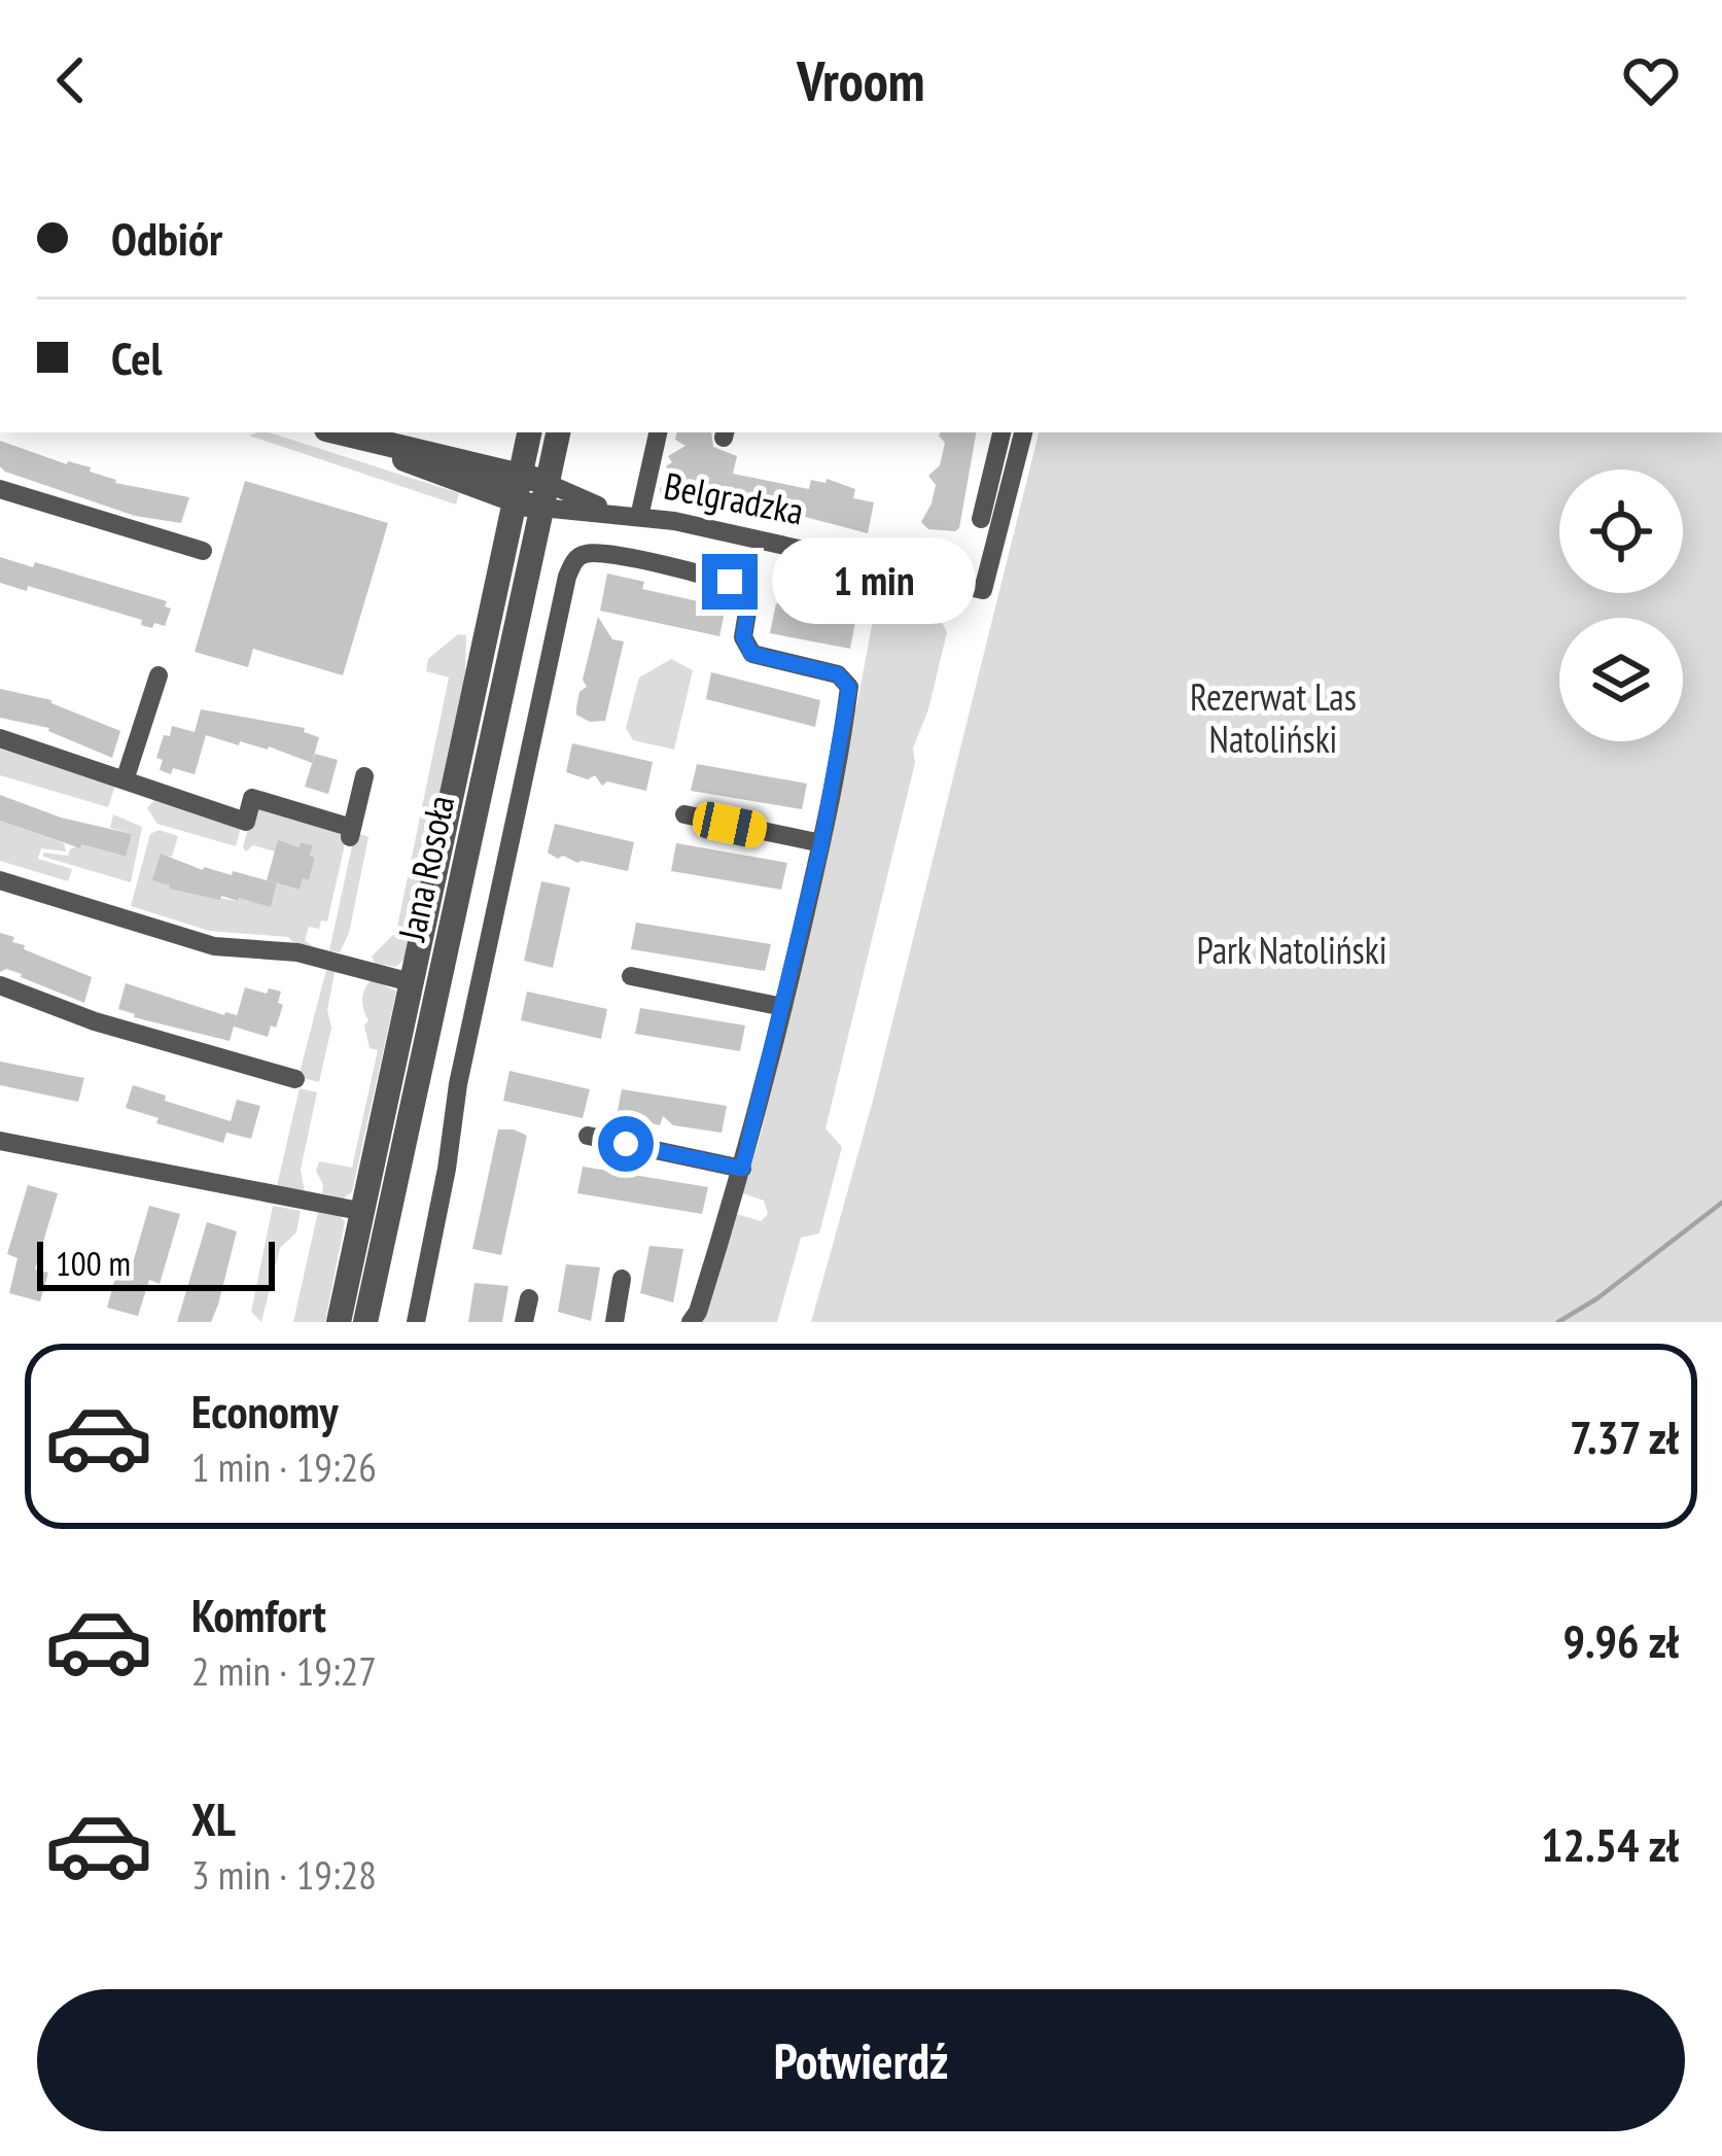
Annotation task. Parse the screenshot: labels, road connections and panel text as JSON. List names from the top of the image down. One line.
{"streets":{"street":["Belgradzka","Jana Rosoła"]},"crossings":[["Belgradzka","Jana Rosoła"]],"parks":["Rezerwat Las Natoliński","Park Natoliński"],"scale_bar":"100 m","page":{"header":"Vroom","banner":["Odbiór","Cel"],"bubble":"1 min","scale":"100 m","list":[{"name":"Economy","note":"1 min · 19:26","value":"7.37 zł"},{"name":"Komfort","note":"2 min · 19:27","value":"9.96 zł"},{"name":"XL","note":"3 min · 19:28","value":"12.54 zł"}],"buttons":"Potwierdź"}}
